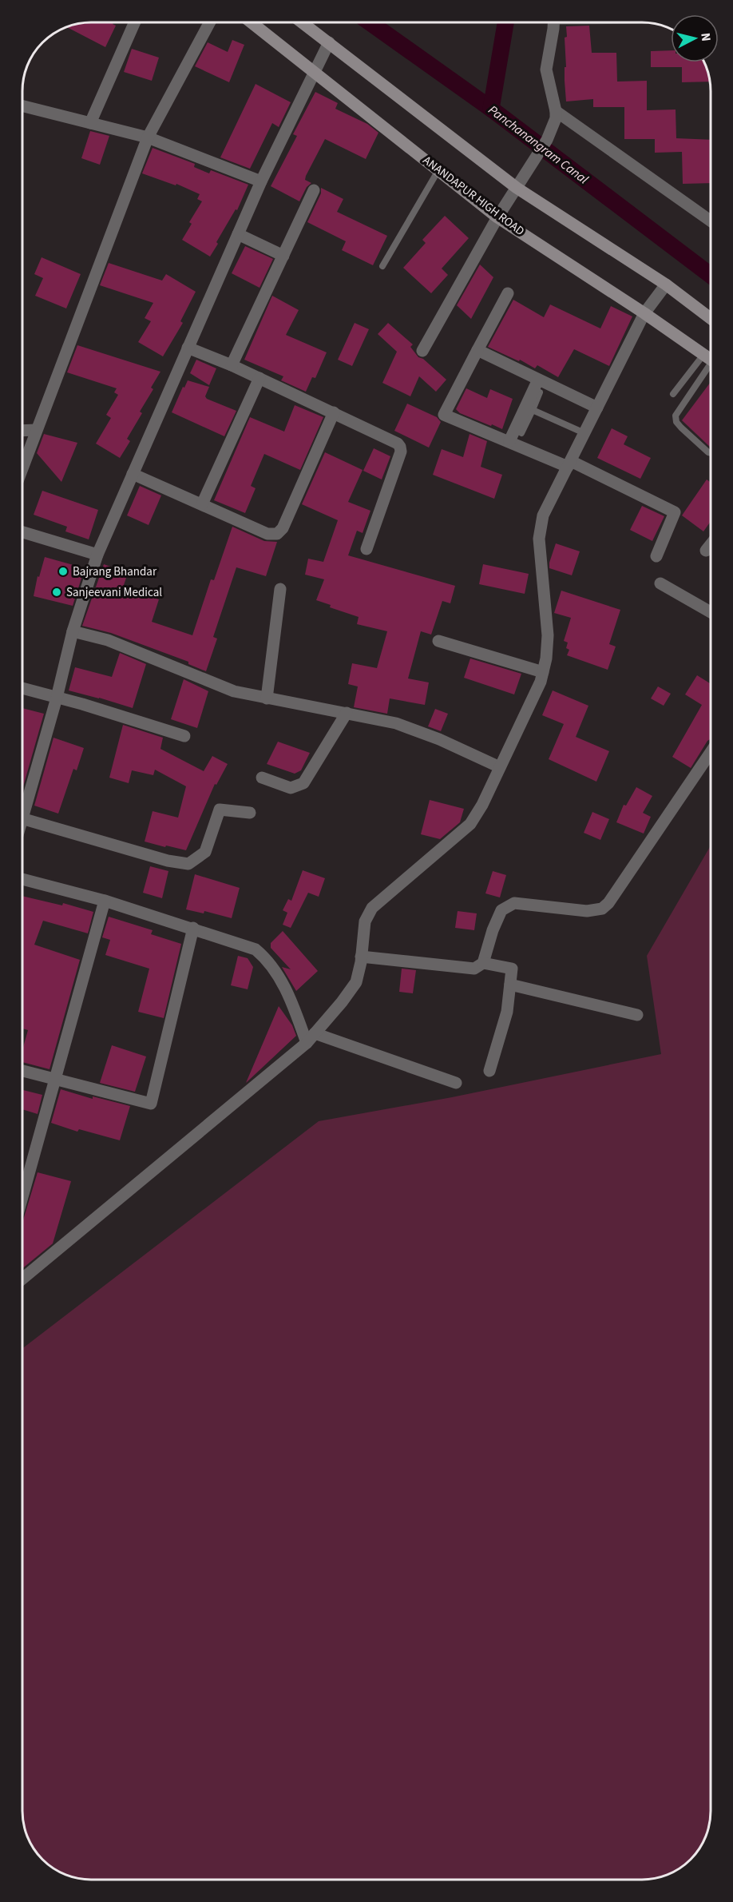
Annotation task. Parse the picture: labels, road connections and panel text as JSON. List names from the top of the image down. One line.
{"streets":{"main road":["ANANDAPUR HIGH ROAD"]},"water":["Panchanangram Canal"],"places":["Bajrang Bhandar","Sanjeevani Medical"],"north":"right"}
